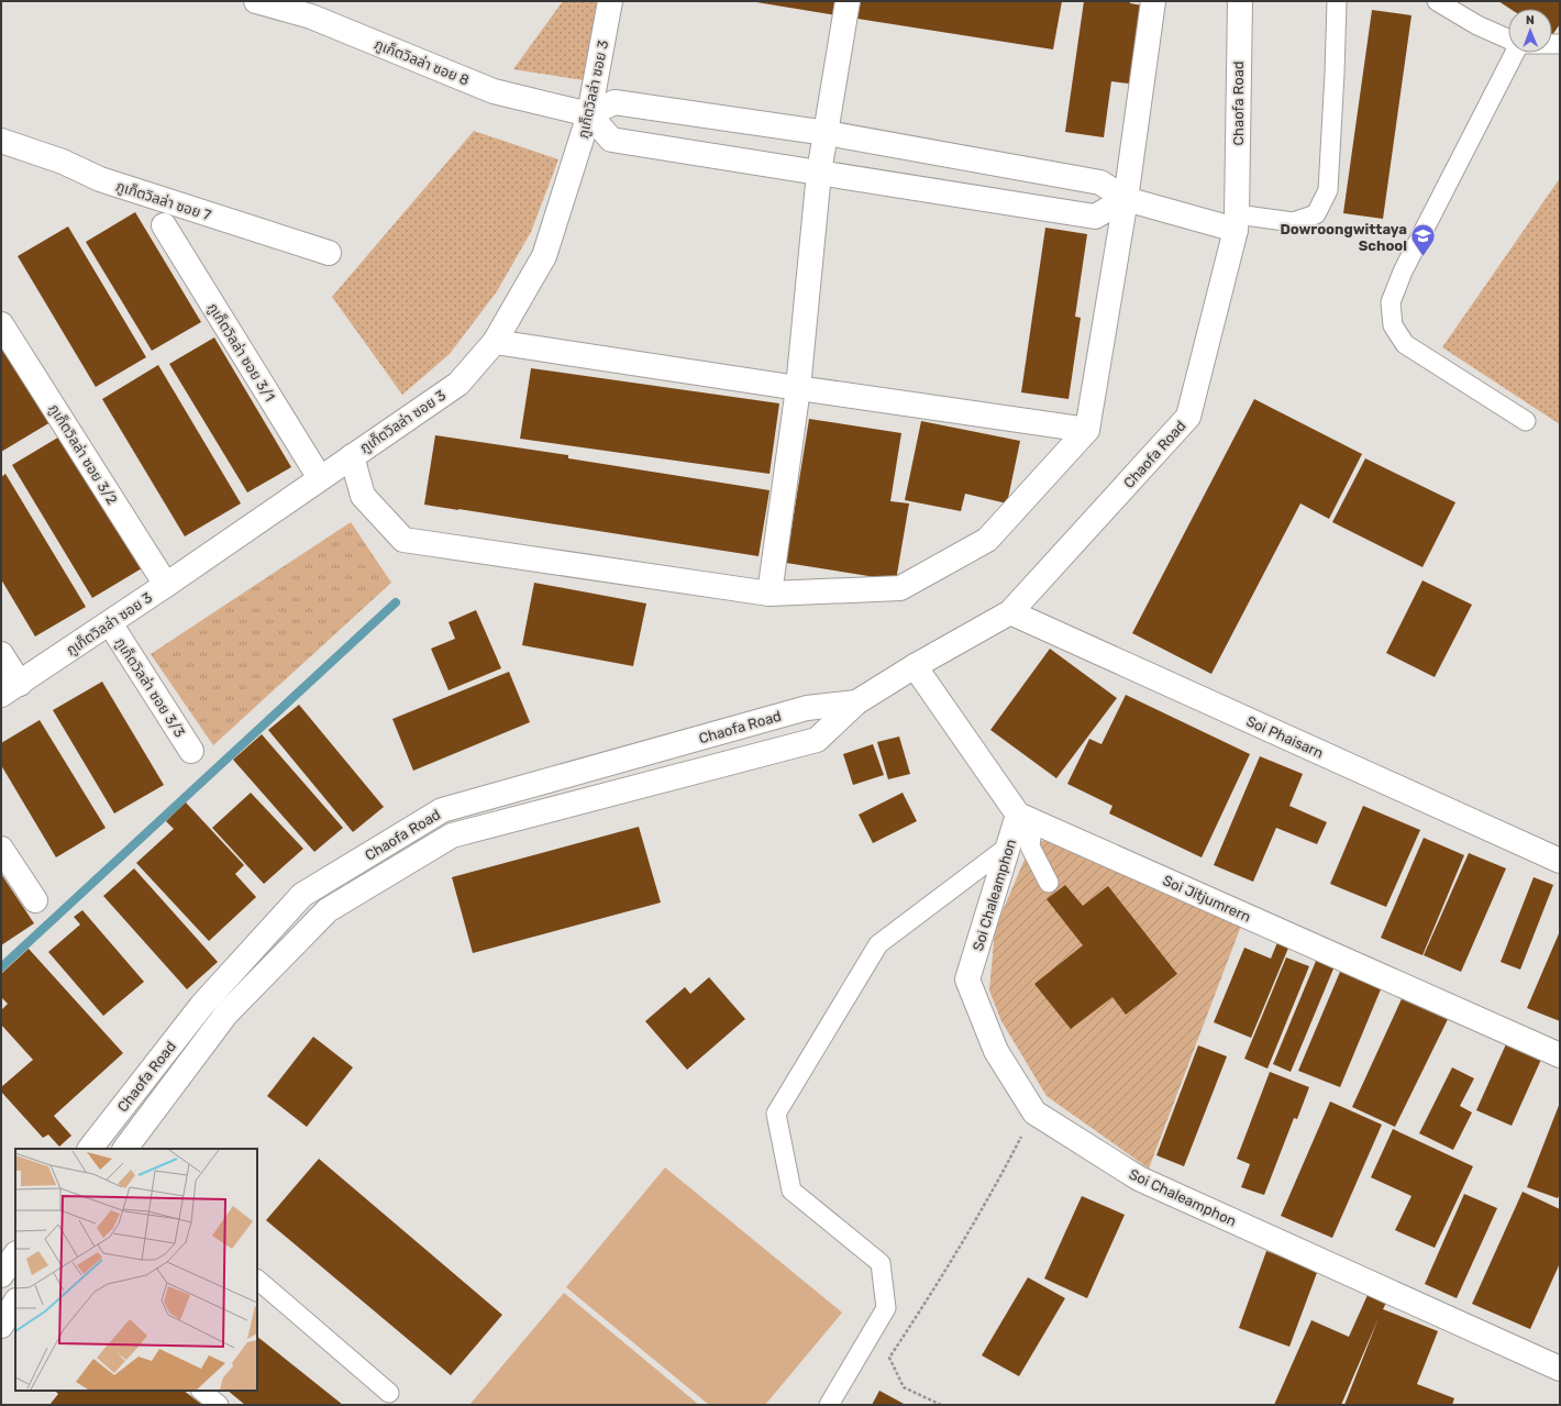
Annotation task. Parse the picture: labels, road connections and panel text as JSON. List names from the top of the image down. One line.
{"streets":{"street":["ภูเก็ตวิลล่า ซอย 8","ภูเก็ตวิลล่า ซอย 3","Chaofa Road","ภูเก็ตวิลล่า ซอย 7","ภูเก็ตวิลล่า ซอย 3/1","ภูเก็ตวิลล่า ซอย 3/2","ภูเก็ตวิลล่า ซอย 3/3","Soi Phaisarn","Soi Chaleamphon","Soi Jitjumrern"]},"crossings":[["ภูเก็ตวิลล่า ซอย 8","ภูเก็ตวิลล่า ซอย 3"],["ภูเก็ตวิลล่า ซอย 3","ภูเก็ตวิลล่า ซอย 3/1"],["ภูเก็ตวิลล่า ซอย 3","ภูเก็ตวิลล่า ซอย 3/2"],["ภูเก็ตวิลล่า ซอย 3","ภูเก็ตวิลล่า ซอย 3/3"],["Chaofa Road","Soi Phaisarn"],["Soi Chaleamphon","Soi Jitjumrern"]],"places":{"school or university":["Dowroongwittaya School"]},"north":"top"}
